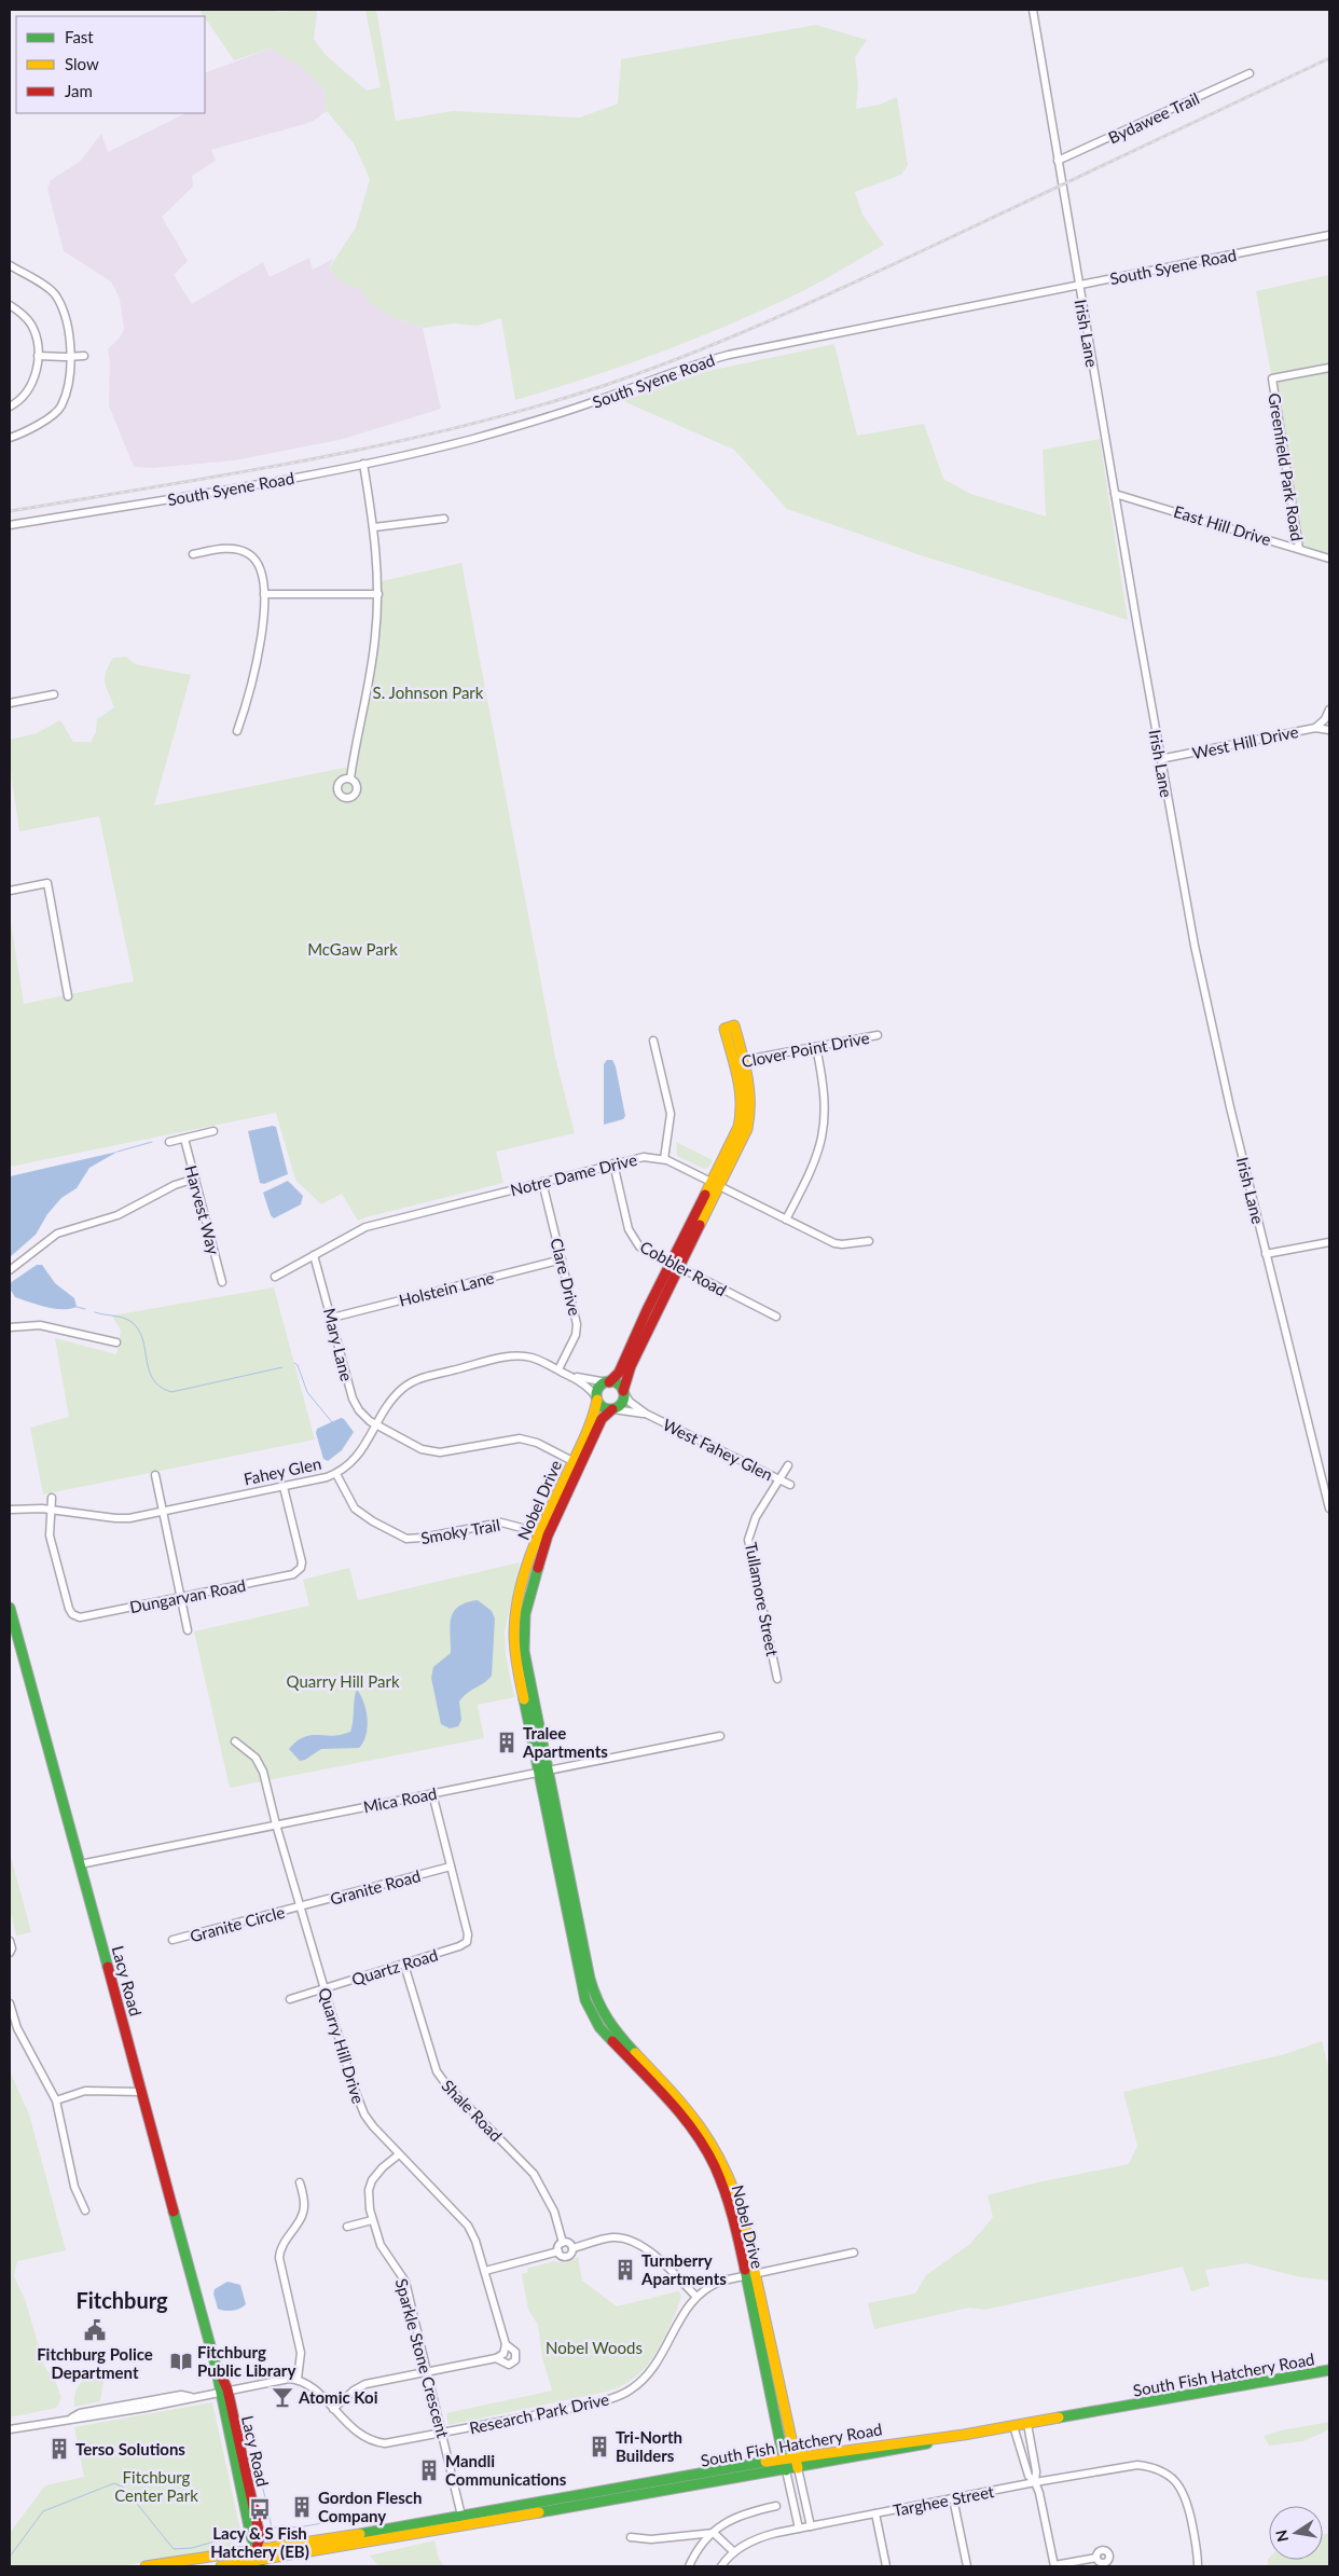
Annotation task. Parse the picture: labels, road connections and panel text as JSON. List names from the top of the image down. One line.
{"streets":{"main road":["Fahey Glen","Nobel Drive","Lacy Road","South Fish Hatchery Road"],"street":["Bydawee Trail","South Syene Road","Irish Lane","Greenfield Park Road","East Hill Drive","West Hill Drive","Clover Point Drive","Notre Dame Drive","Harvest Way","Cobbler Road","Clare Drive","Holstein Lane","Mary Lane","West Fahey Glen","Smoky Trail","Dungarvan Road","Tullamore Street","Mica Road","Granite Road","Granite Circle","Quartz Road","Quarry Hill Drive","Shale Road","Sparkle Stone Crescent","Research Park Drive","Targhee Street"]},"crossings":[["Bydawee Trail","Irish Lane"],["South Syene Road","Irish Lane"],["Irish Lane","East Hill Drive"],["Irish Lane","West Hill Drive"],["Greenfield Park Road","East Hill Drive"],["Clover Point Drive","Nobel Drive"],["Notre Dame Drive","Cobbler Road"],["Notre Dame Drive","Clare Drive"],["Notre Dame Drive","Mary Lane"],["Notre Dame Drive","Nobel Drive"],["Cobbler Road","Nobel Drive"],["Clare Drive","Holstein Lane"],["Clare Drive","Fahey Glen"],["Holstein Lane","Mary Lane"],["Mary Lane","Fahey Glen"],["Mary Lane","Nobel Drive"],["West Fahey Glen","Fahey Glen"],["West Fahey Glen","Tullamore Street"],["Fahey Glen","Nobel Drive"],["Fahey Glen","Smoky Trail"],["Fahey Glen","Dungarvan Road"],["Nobel Drive","Smoky Trail"],["Nobel Drive","Mica Road"],["Nobel Drive","South Fish Hatchery Road"],["Nobel Drive","Targhee Street"],["Mica Road","Lacy Road"],["Mica Road","Quarry Hill Drive"],["Granite Road","Granite Circle"],["Granite Road","Quartz Road"],["Granite Road","Quarry Hill Drive"],["Granite Circle","Quarry Hill Drive"],["Quartz Road","Quarry Hill Drive"],["Quartz Road","Shale Road"],["Lacy Road","South Fish Hatchery Road"],["Quarry Hill Drive","Sparkle Stone Crescent"],["Sparkle Stone Crescent","South Fish Hatchery Road"],["Sparkle Stone Crescent","Research Park Drive"]],"districts":["Fitchburg"],"parks":["S. Johnson Park","McGaw Park","Quarry Hill Park","Nobel Woods","Fitchburg Center Park"],"places":{"building":["Tralee Apartments","Turnberry Apartments","Tri-North Builders","Terso Solutions","Mandli Communications","Gordon Flesch Company"],"public building":["Fitchburg Police Department"],"library":["Fitchburg Public Library"],"bar":["Atomic Koi"],"bus stop":["Lacy & S Fish Hatchery (EB)"]},"legend":["Fast","Slow","Jam"],"north":"left"}
